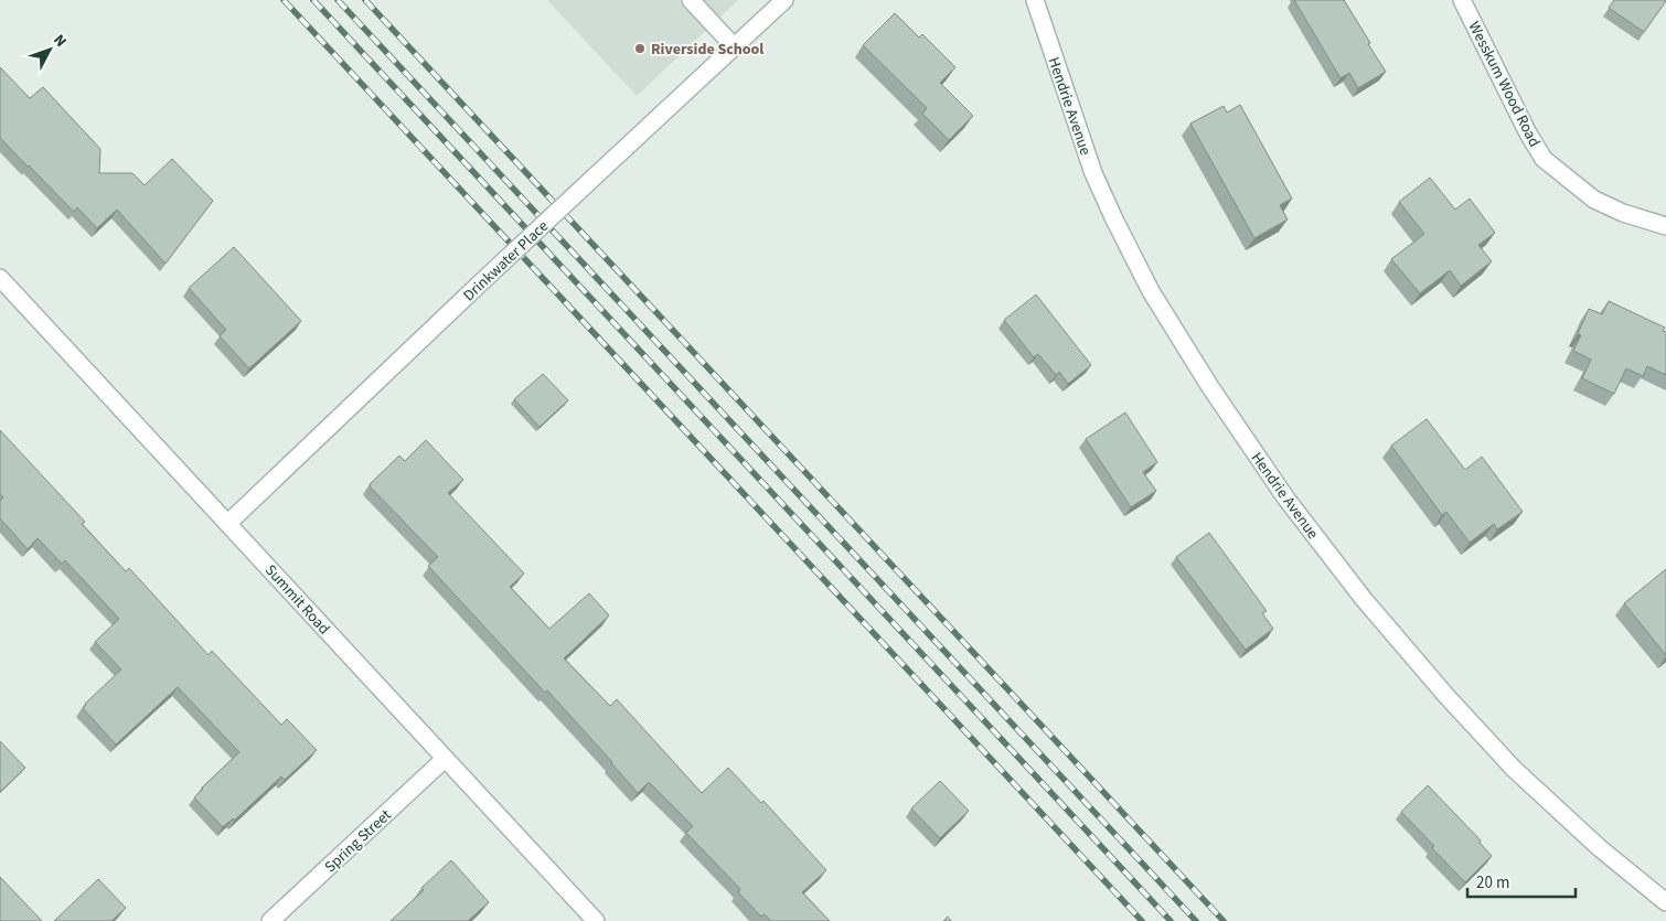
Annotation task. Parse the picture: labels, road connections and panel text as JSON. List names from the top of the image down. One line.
{"streets":{"street":["Wesskum Wood Road","Hendrie Avenue","Drinkwater Place","Summit Road","Spring Street"]},"crossings":[["Drinkwater Place","Summit Road"],["Summit Road","Spring Street"]],"places":["Riverside School"],"scale_bar":"20 m","north":"top right"}
